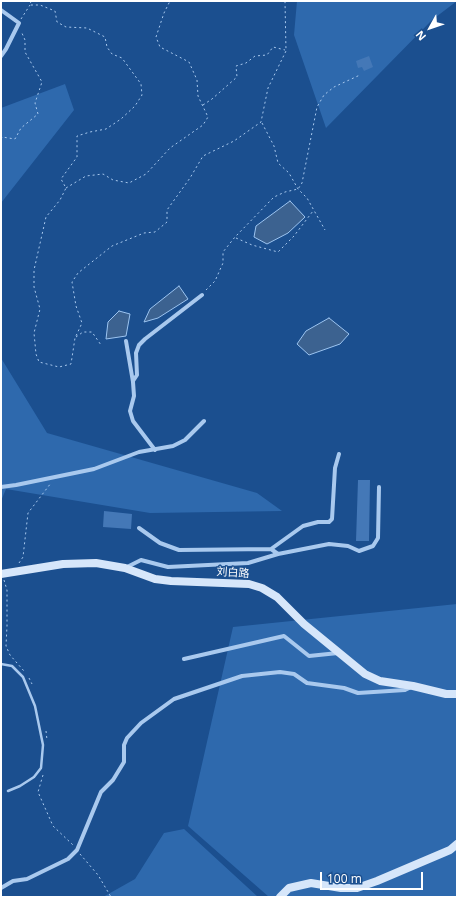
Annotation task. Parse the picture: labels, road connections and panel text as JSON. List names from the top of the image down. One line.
{"streets":{"street":["刘白路"]},"scale_bar":"100 m","north":"bottom left"}
